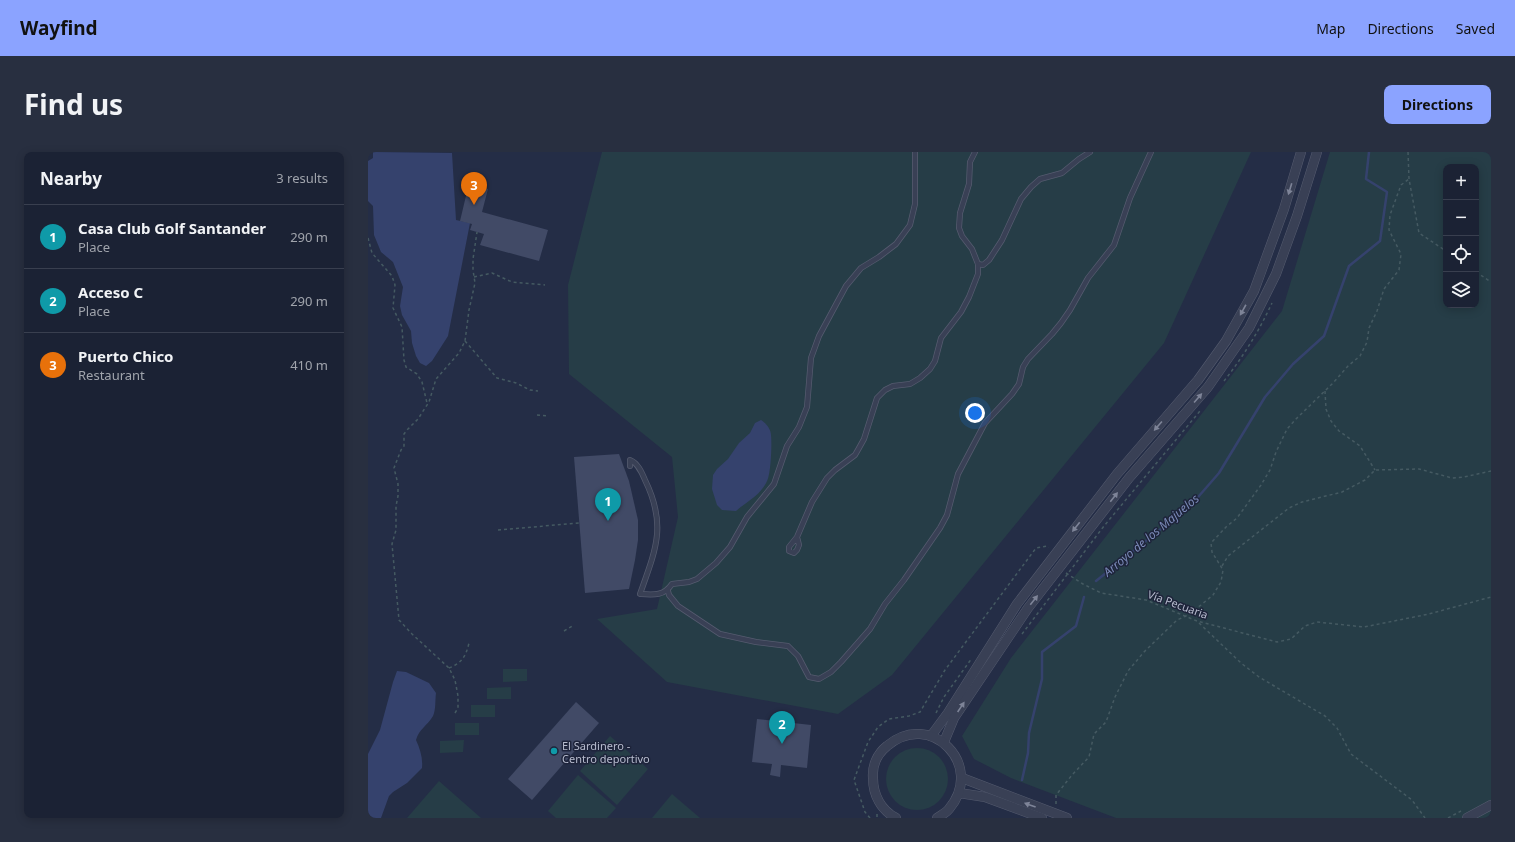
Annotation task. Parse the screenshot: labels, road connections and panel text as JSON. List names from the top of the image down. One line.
{"streets":{"path":["Vía Pecuaria"]},"water":["Arroyo de los Majuelos"],"places":["El Sardinero - Centro deportivo"],"page":{"header":"Wayfind","nav":["Map","Directions","Saved"],"title":"Find us","buttons":"Directions","heading":["Nearby","3 results"],"map_buttons":["+","−"],"pins":["3","1","2"],"list":[{"mark":"1","name":"Casa Club Golf Santander","note":"Place","value":"290 m"},{"mark":"2","name":"Acceso C","note":"Place","value":"290 m"},{"mark":"3","name":"Puerto Chico","note":"Restaurant","value":"410 m"}]}}
